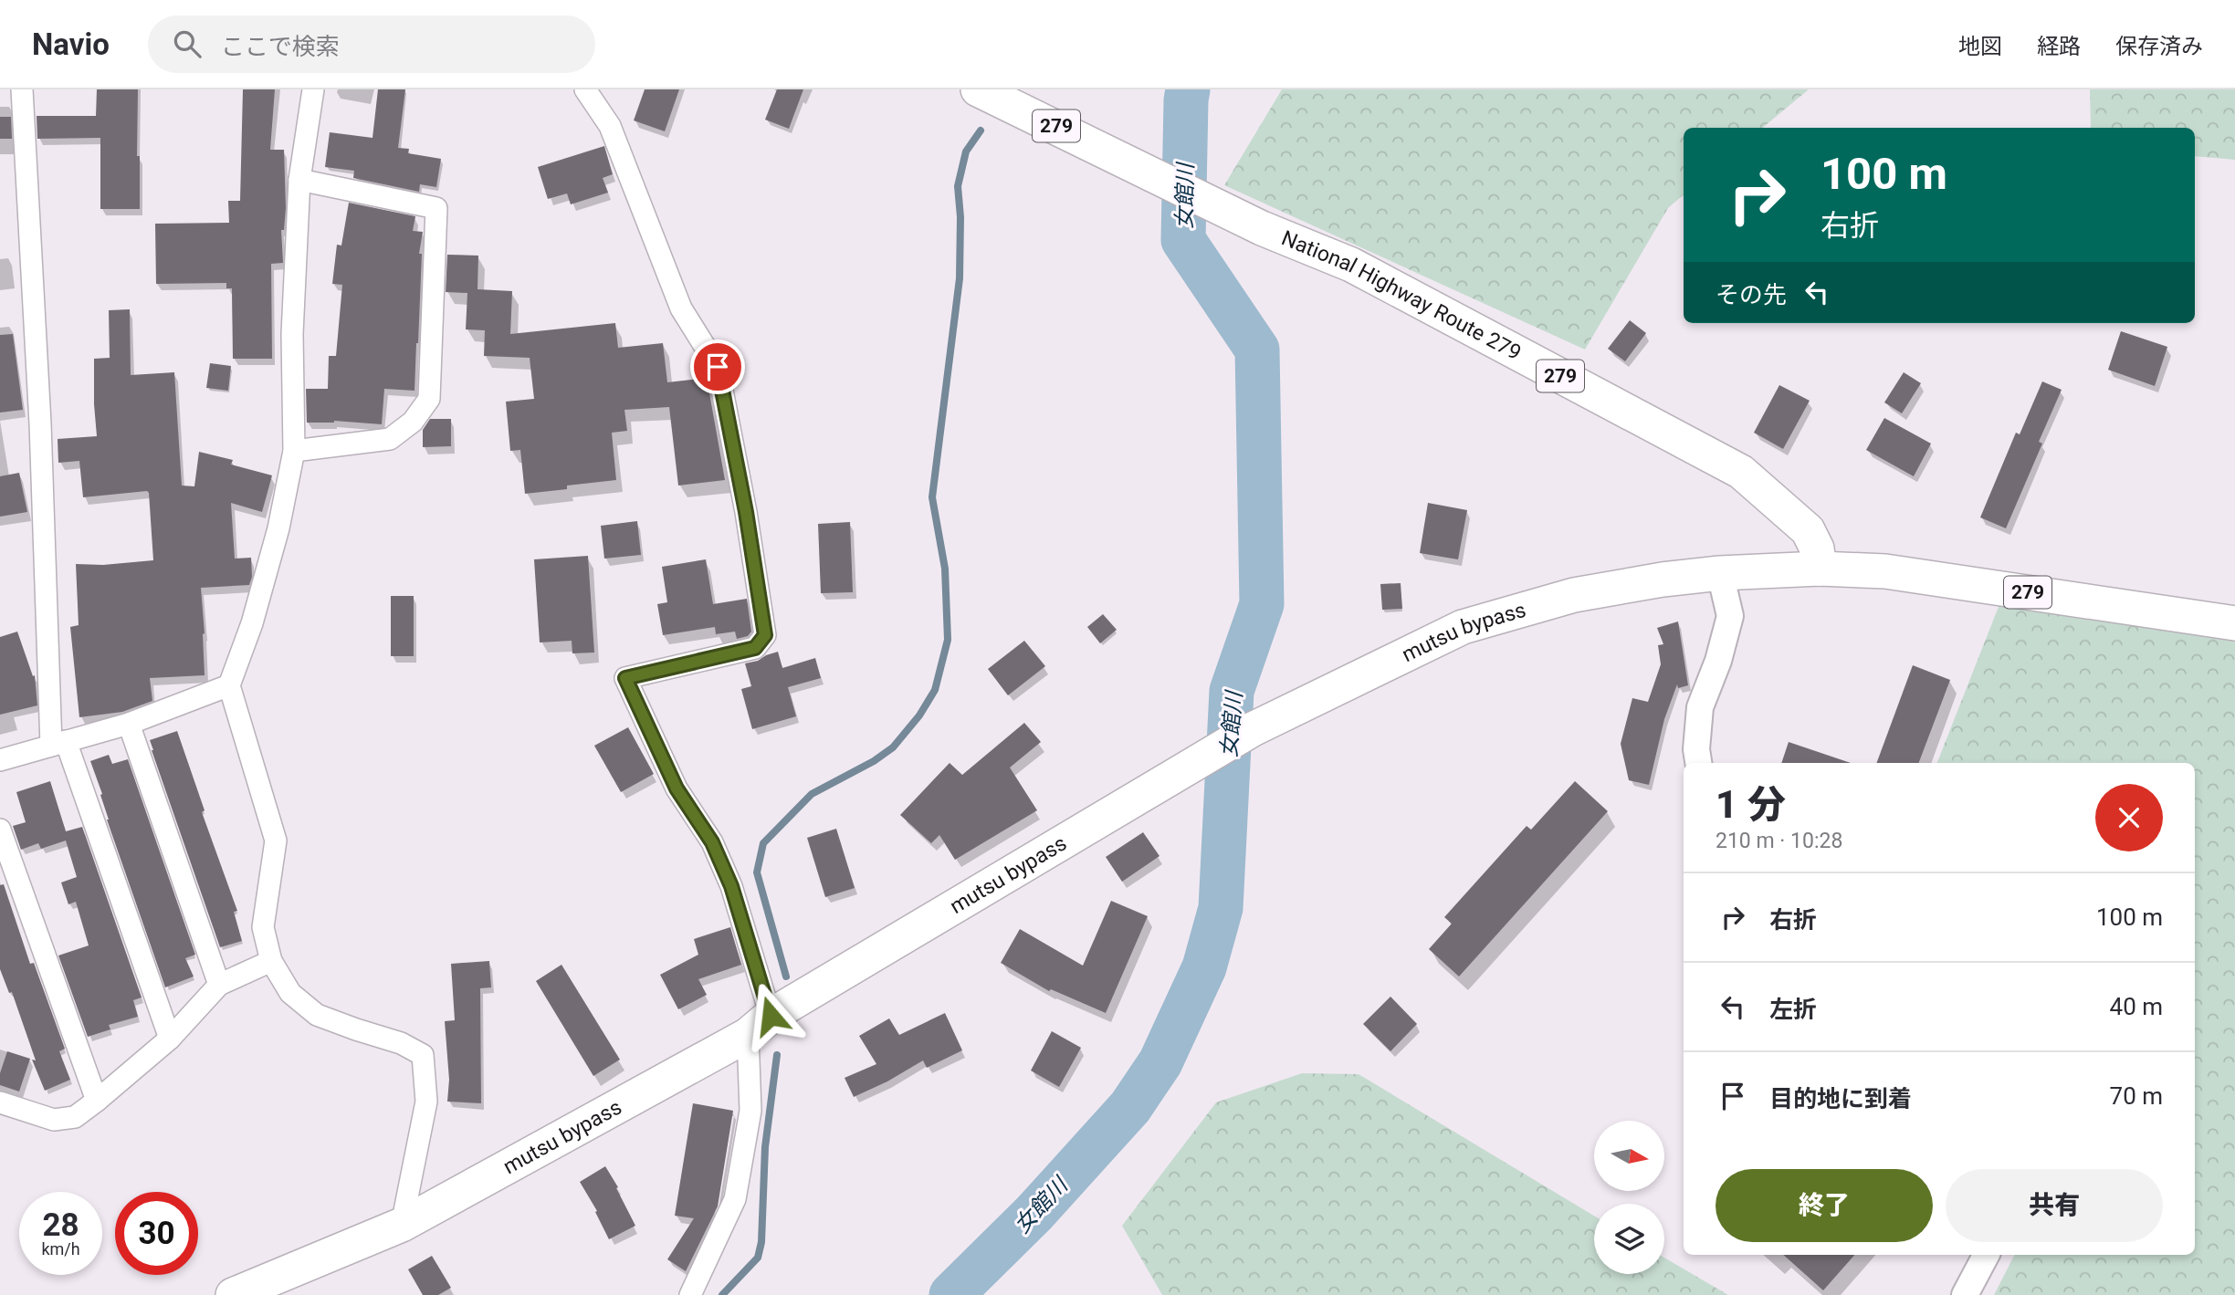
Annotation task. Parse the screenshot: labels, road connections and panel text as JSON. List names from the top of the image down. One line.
{"streets":{"highway":["279","National Highway Route 279","mutsu bypass"]},"crossings":[["279","National Highway Route 279"],["279","mutsu bypass"],["National Highway Route 279","mutsu bypass"]],"water":["女館川"],"north":"right","page":{"header":"Navio","search":"ここで検索","nav":["地図","経路","保存済み"],"turn":["100 m","右折"],"then":"その先","heading":["1 分","210 m · 10:28"],"list":[{"name":"右折","value":"100 m"},{"name":"左折","value":"40 m"},{"name":"目的地に到着","value":"70 m"}],"buttons":["終了","共有"],"speed":"28 km/h","limit":"30"}}
